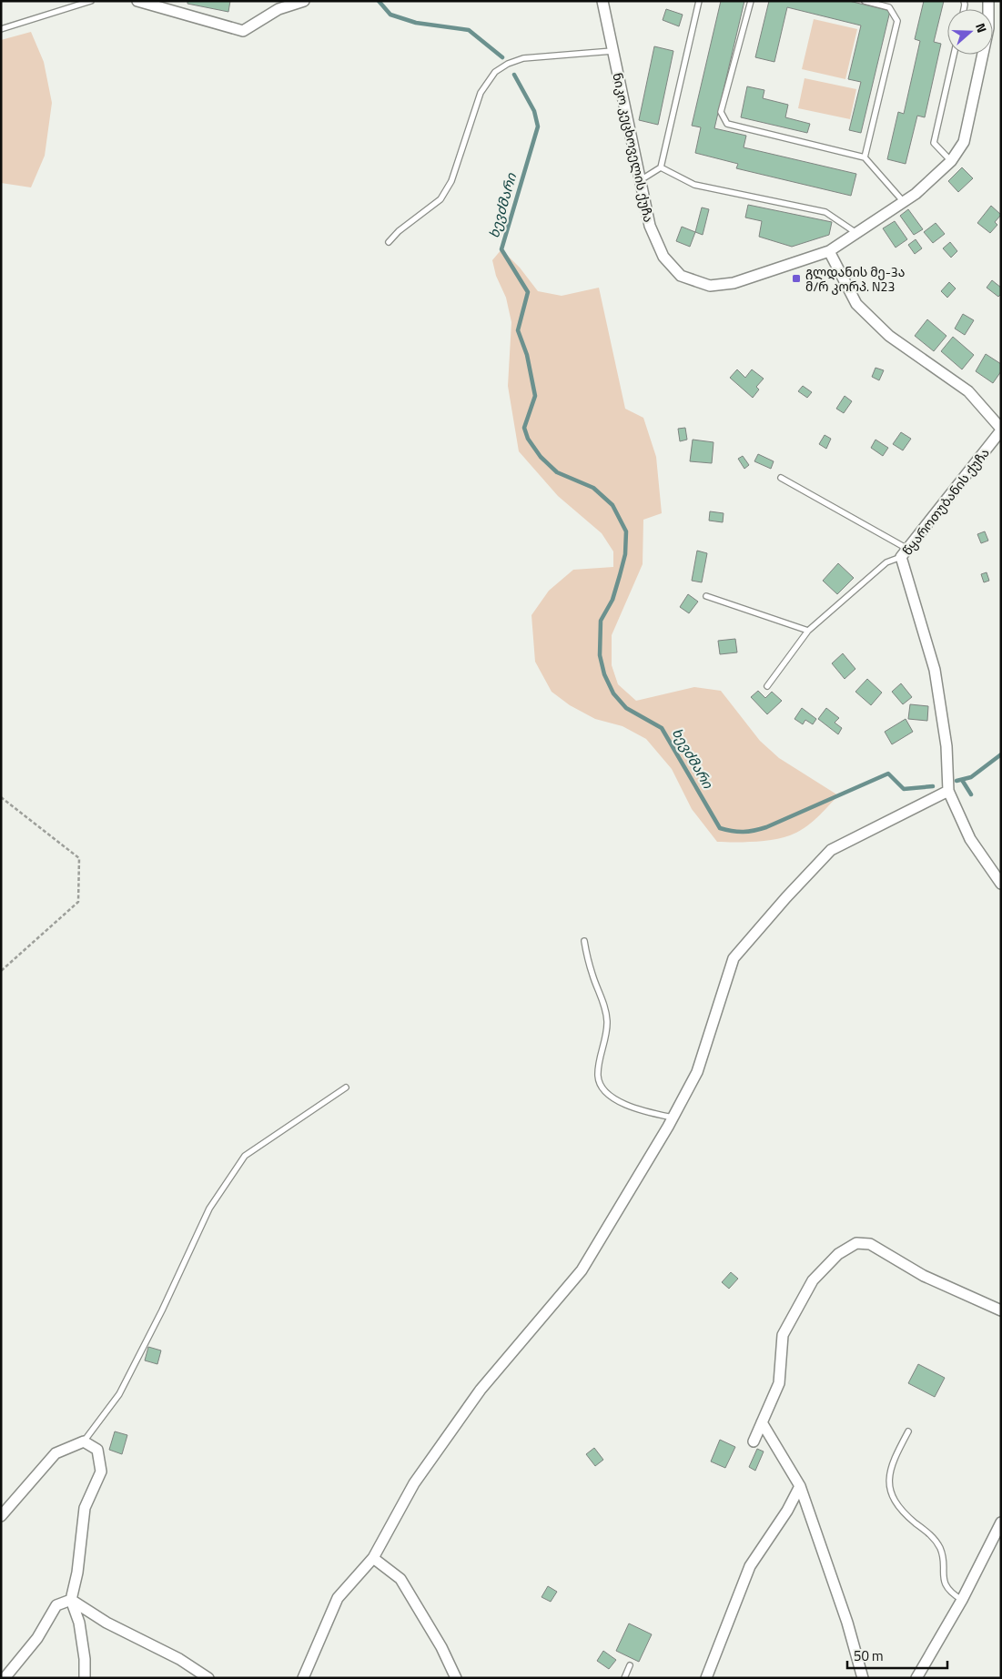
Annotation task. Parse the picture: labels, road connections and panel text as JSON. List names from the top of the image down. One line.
{"streets":{"street":["ნიკო კეცხოველის ქუჩა","წყაროთუბანის ქუჩა"]},"crossings":[["ნიკო კეცხოველის ქუჩა","წყაროთუბანის ქუჩა"]],"water":["ხევძმარი"],"places":{"transit":["გლდანის მე-3ა მ/რ კორპ. N23"]},"scale_bar":"50 m","north":"right"}
